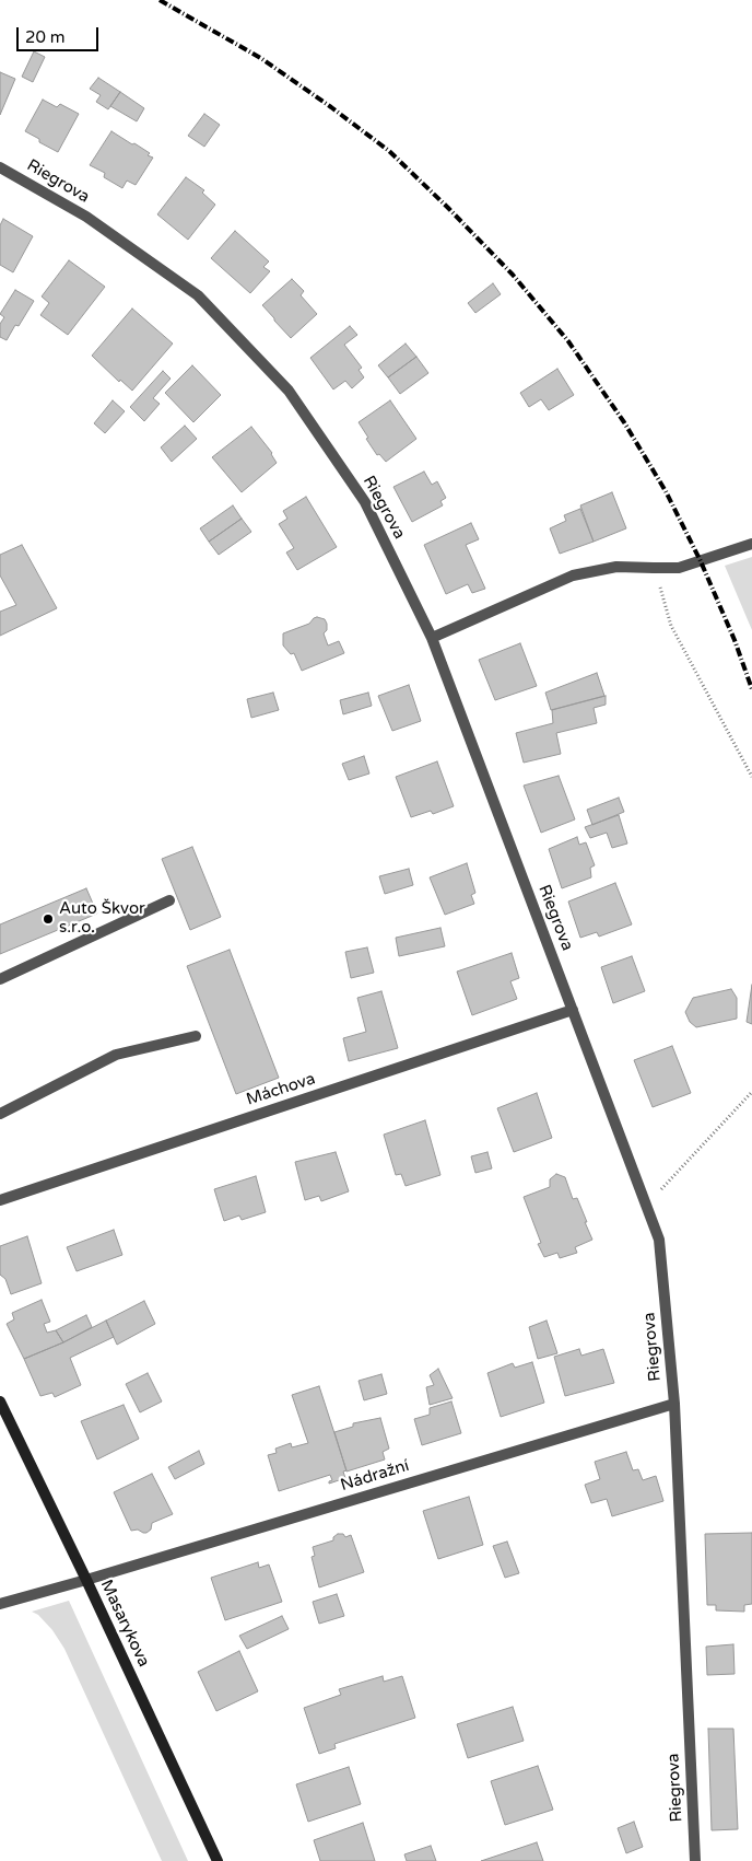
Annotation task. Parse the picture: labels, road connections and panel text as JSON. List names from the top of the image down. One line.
{"streets":{"main road":["Masarykova"],"street":["Riegrova","Máchova","Nádražní"]},"crossings":[["Riegrova","Máchova"],["Riegrova","Nádražní"],["Nádražní","Masarykova"]],"places":["Auto Škvor s.r.o."],"scale_bar":"20 m"}
